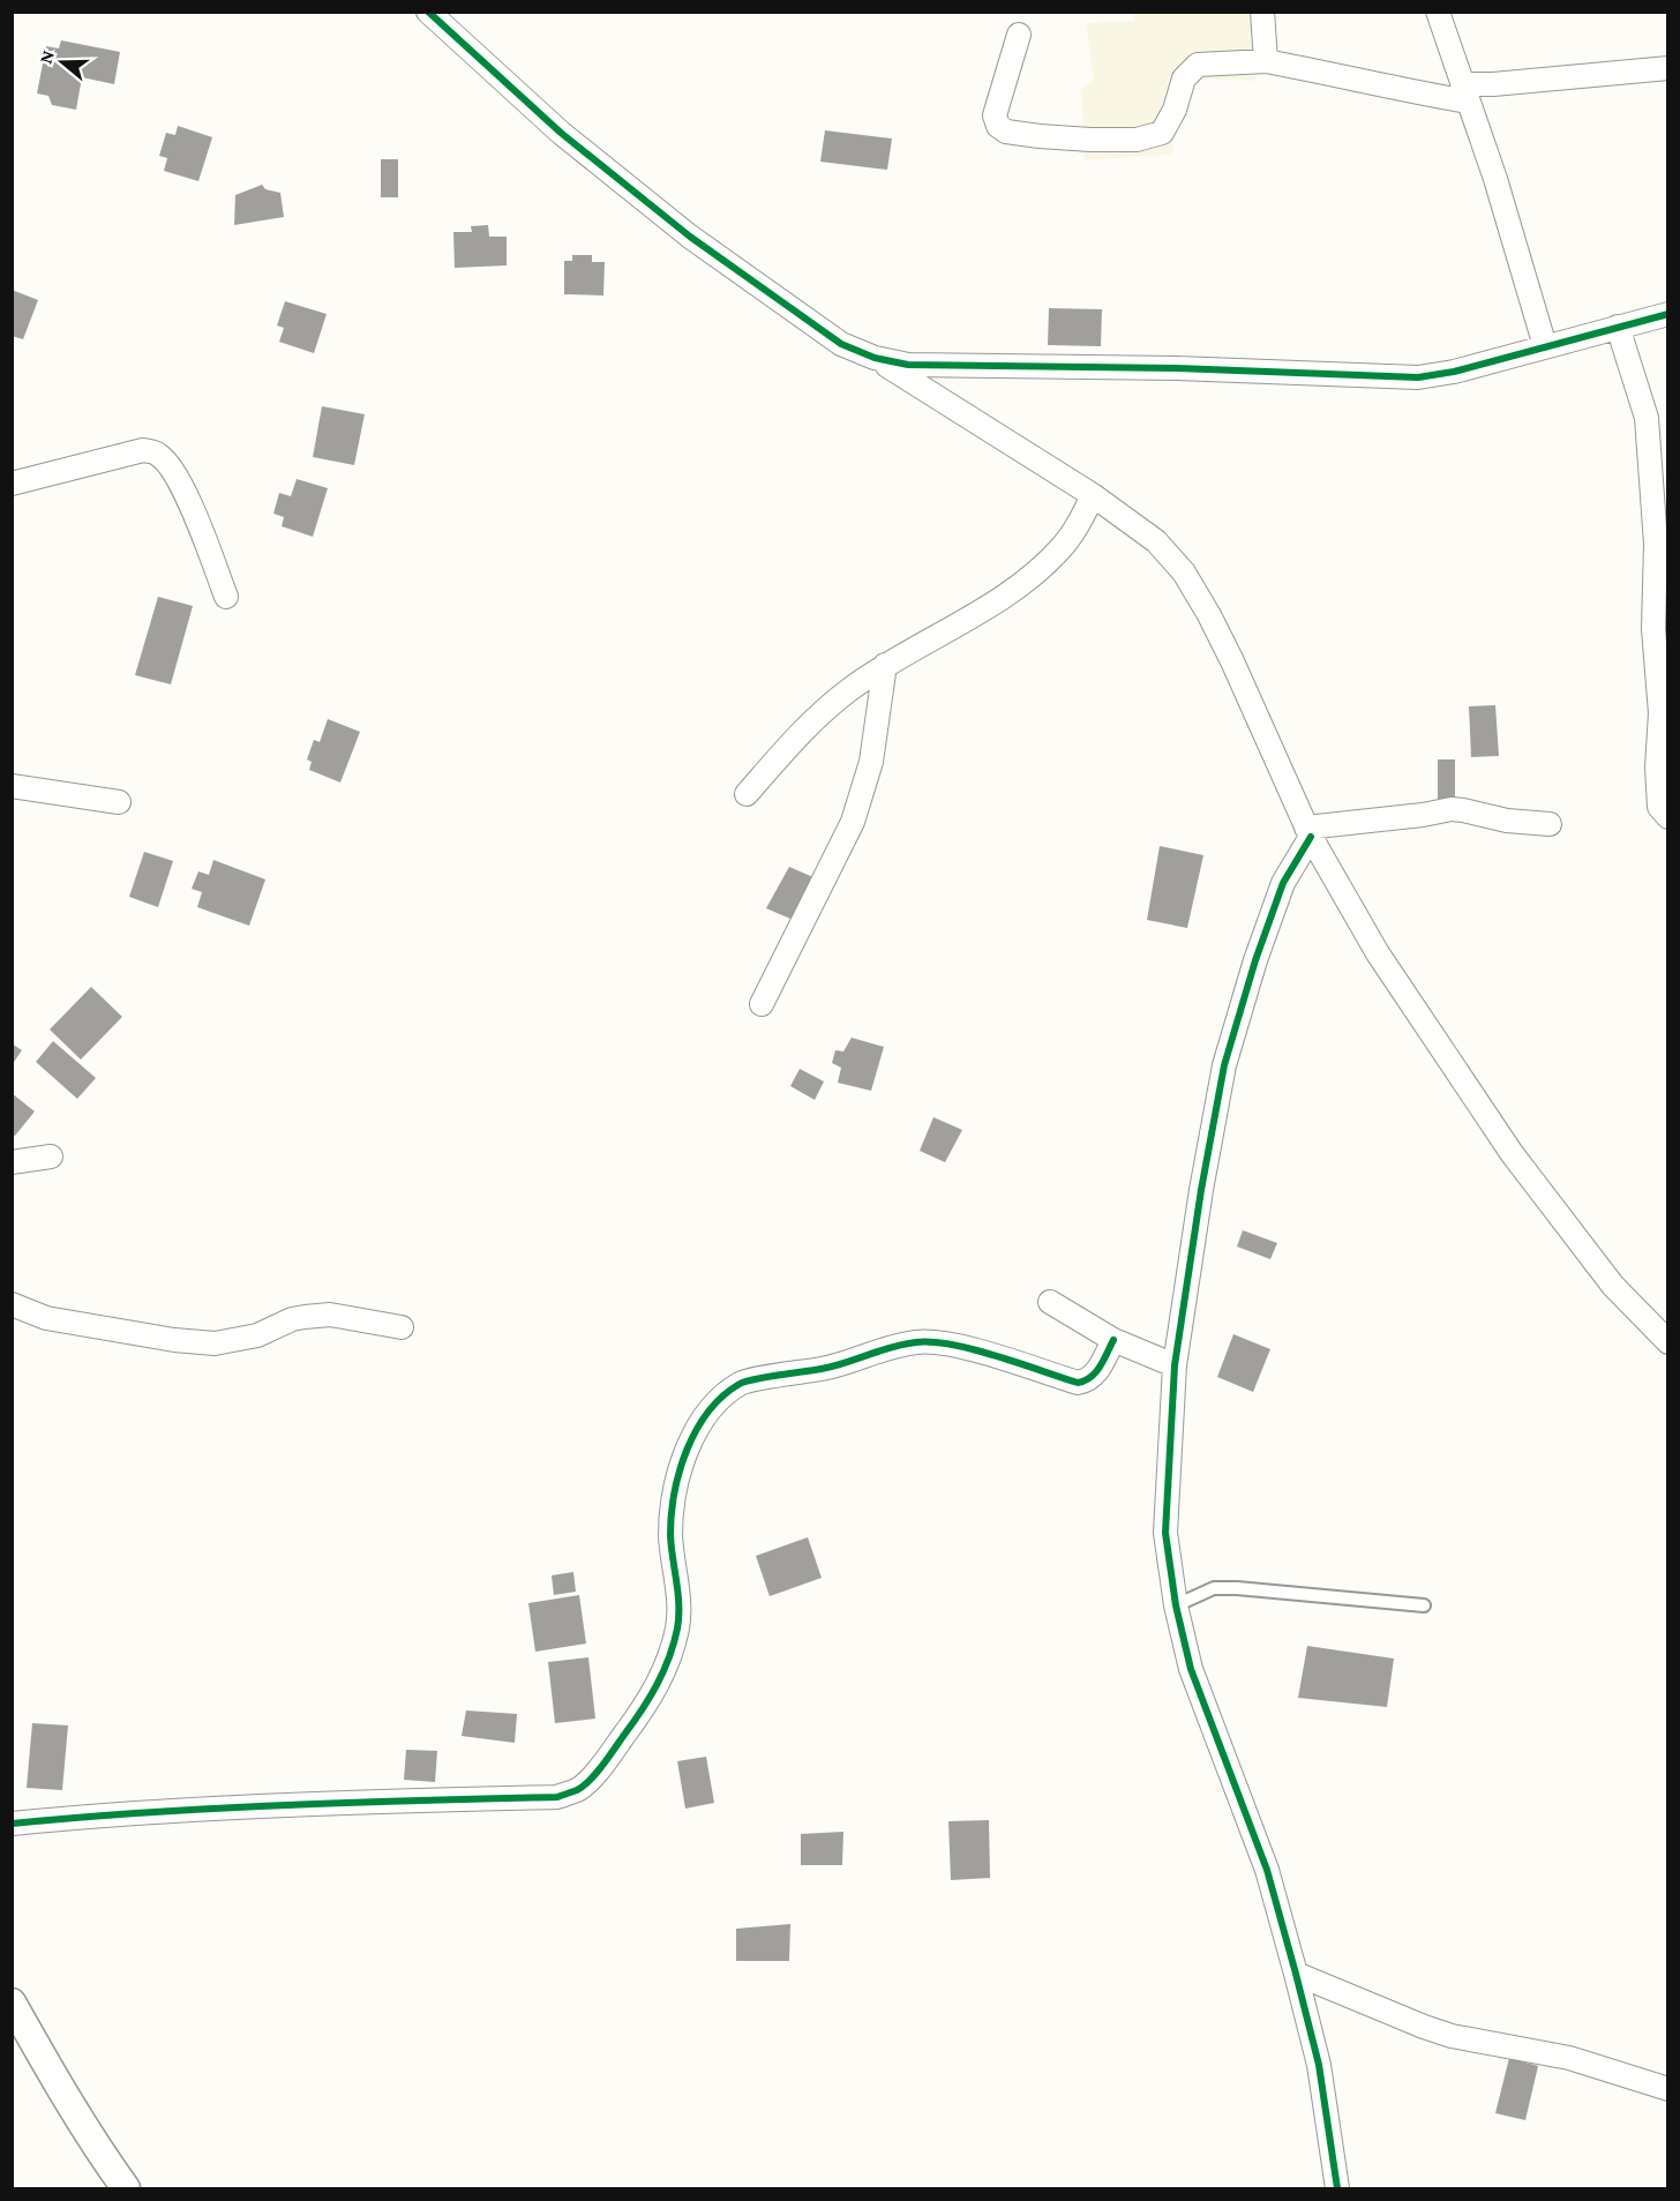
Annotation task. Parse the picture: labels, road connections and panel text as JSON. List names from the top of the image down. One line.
{"north":"left"}
